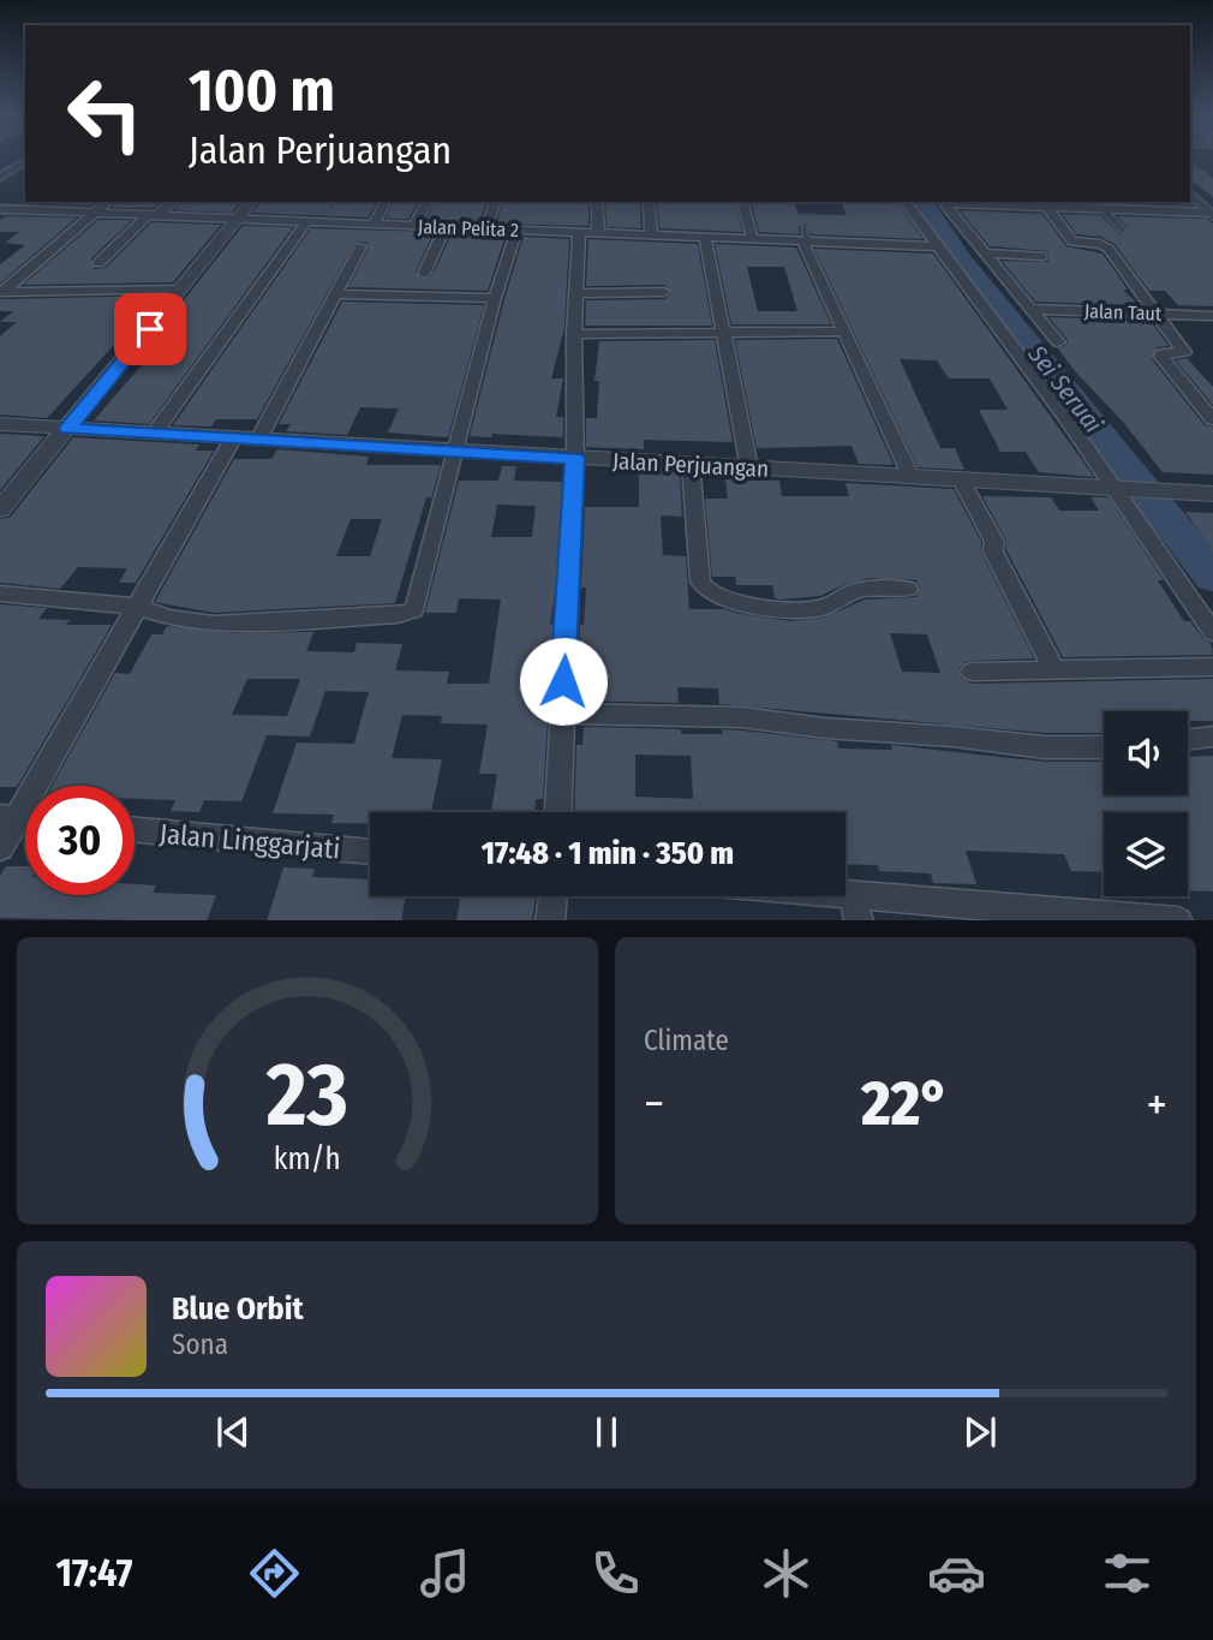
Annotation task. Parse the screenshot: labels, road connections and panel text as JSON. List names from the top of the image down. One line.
{"streets":{"street":["Jalan Pelita 2","Jalan Taut","Jalan Perjuangan","Jalan Linggarjati"]},"water":["Sei Seruai"],"page":{"turn":["100 m","Jalan Perjuangan"],"limit":"30","trip":"17:48 · 1 min · 350 m","tile":"Climate","heat":["−","22°","+"],"song":["Blue Orbit","Sona"],"tabs":"17:47","gauge":["23","km/h"]}}
